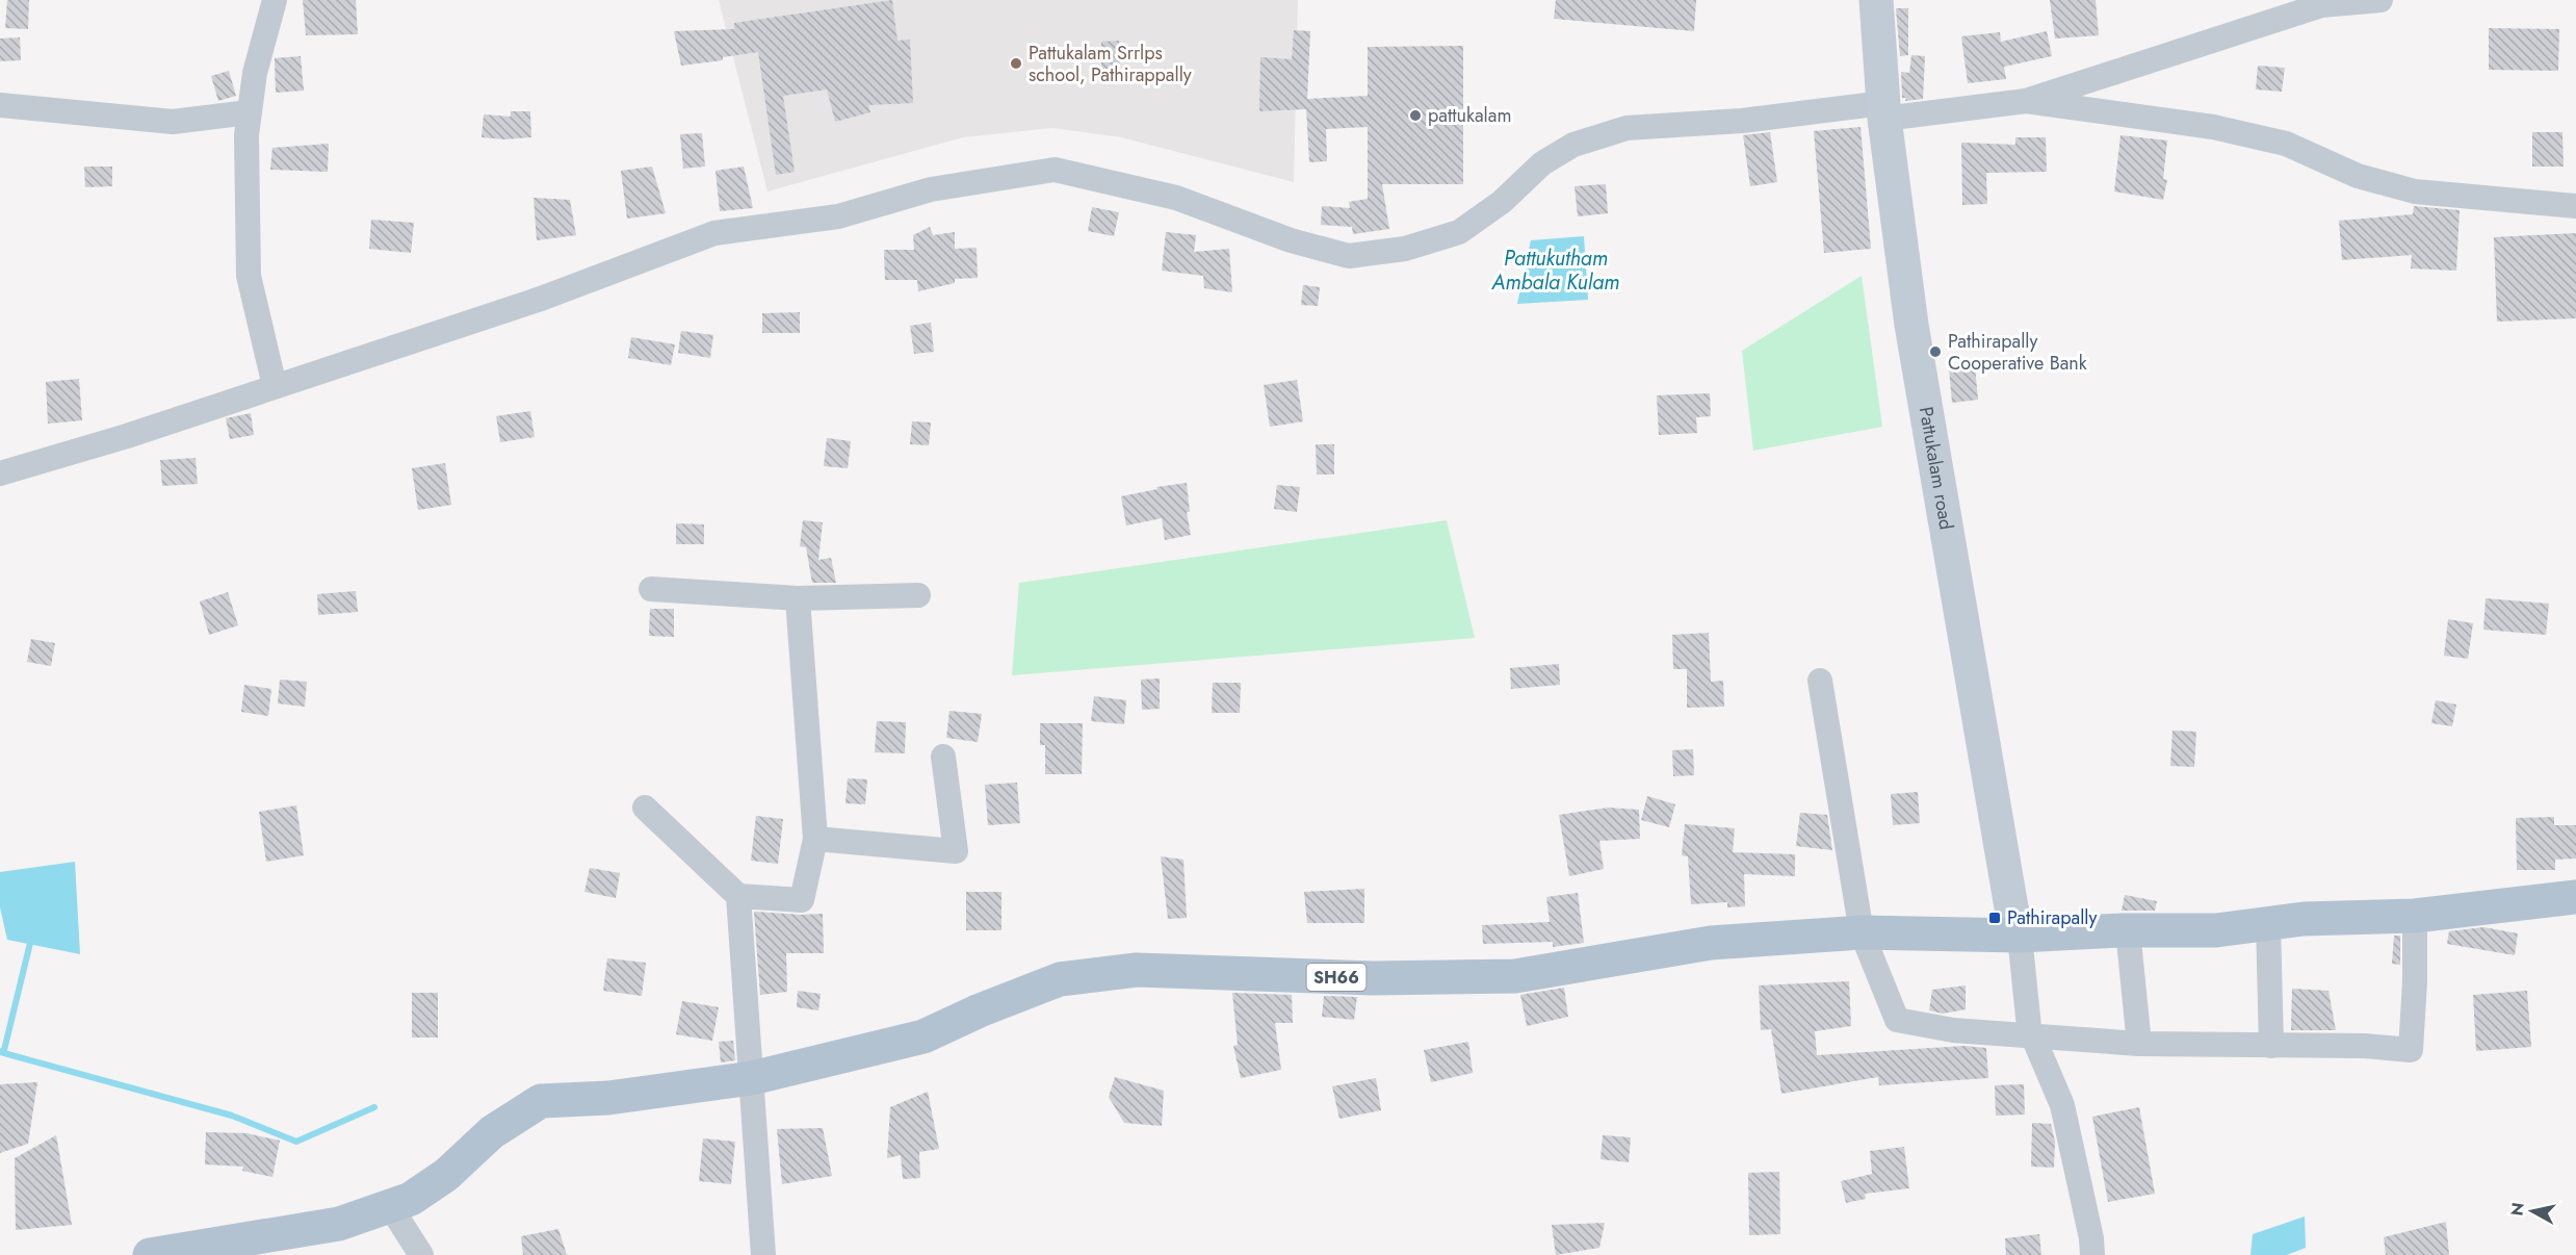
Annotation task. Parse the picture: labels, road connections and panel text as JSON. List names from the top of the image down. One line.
{"streets":{"main road":["Pattukalam road","SH66"]},"crossings":[["Pattukalam road","SH66"]],"water":["Pattukutham Ambala Kulam"],"places":{"other":["Pattukalam Srrlps school, Pathirappally","pattukalam","Pathirapally Cooperative Bank"],"transit":["Pathirapally"]},"north":"left"}
